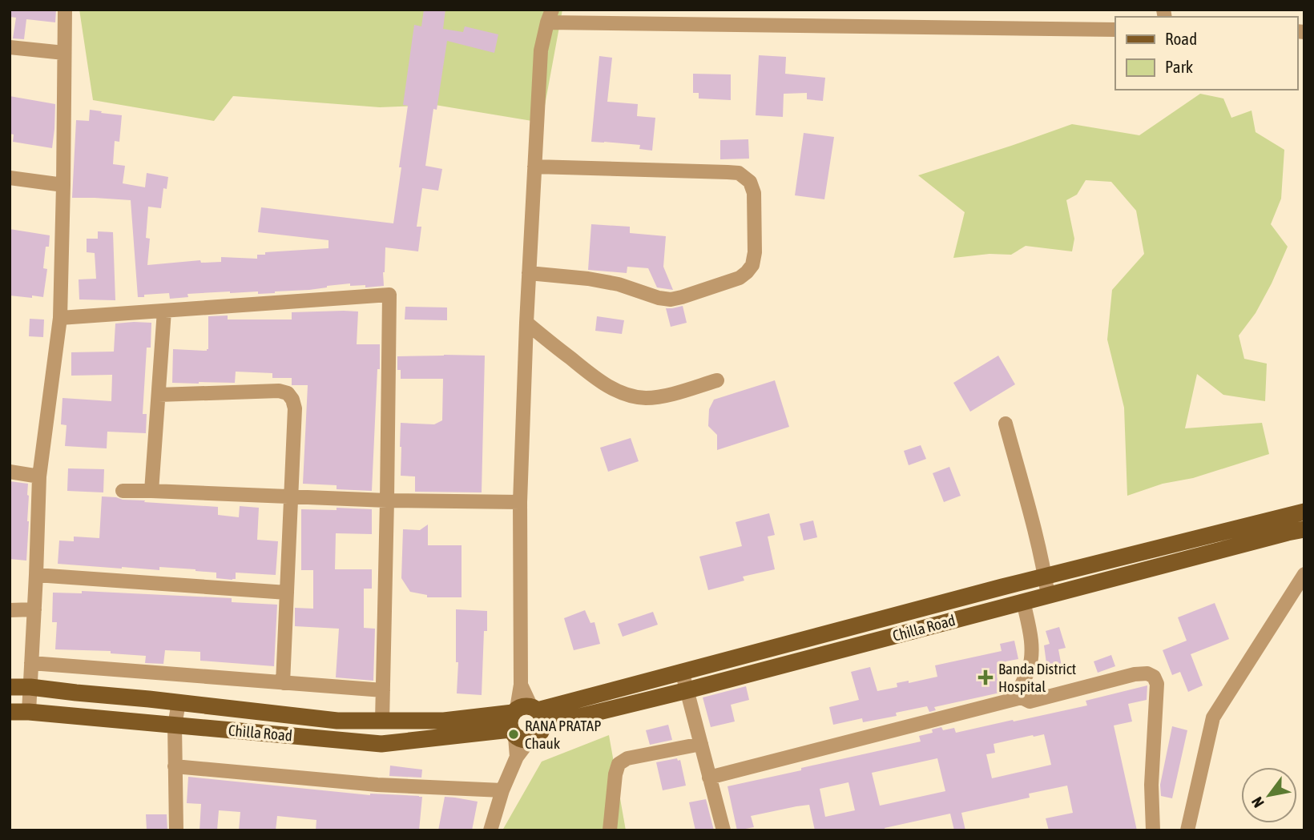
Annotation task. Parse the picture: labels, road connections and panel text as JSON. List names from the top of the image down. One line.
{"streets":{"main road":["Chilla Road"]},"places":{"health":["Banda District Hospital"],"other":["RANA PRATAP Chauk"]},"legend":["Road","Park"],"north":"bottom left"}
